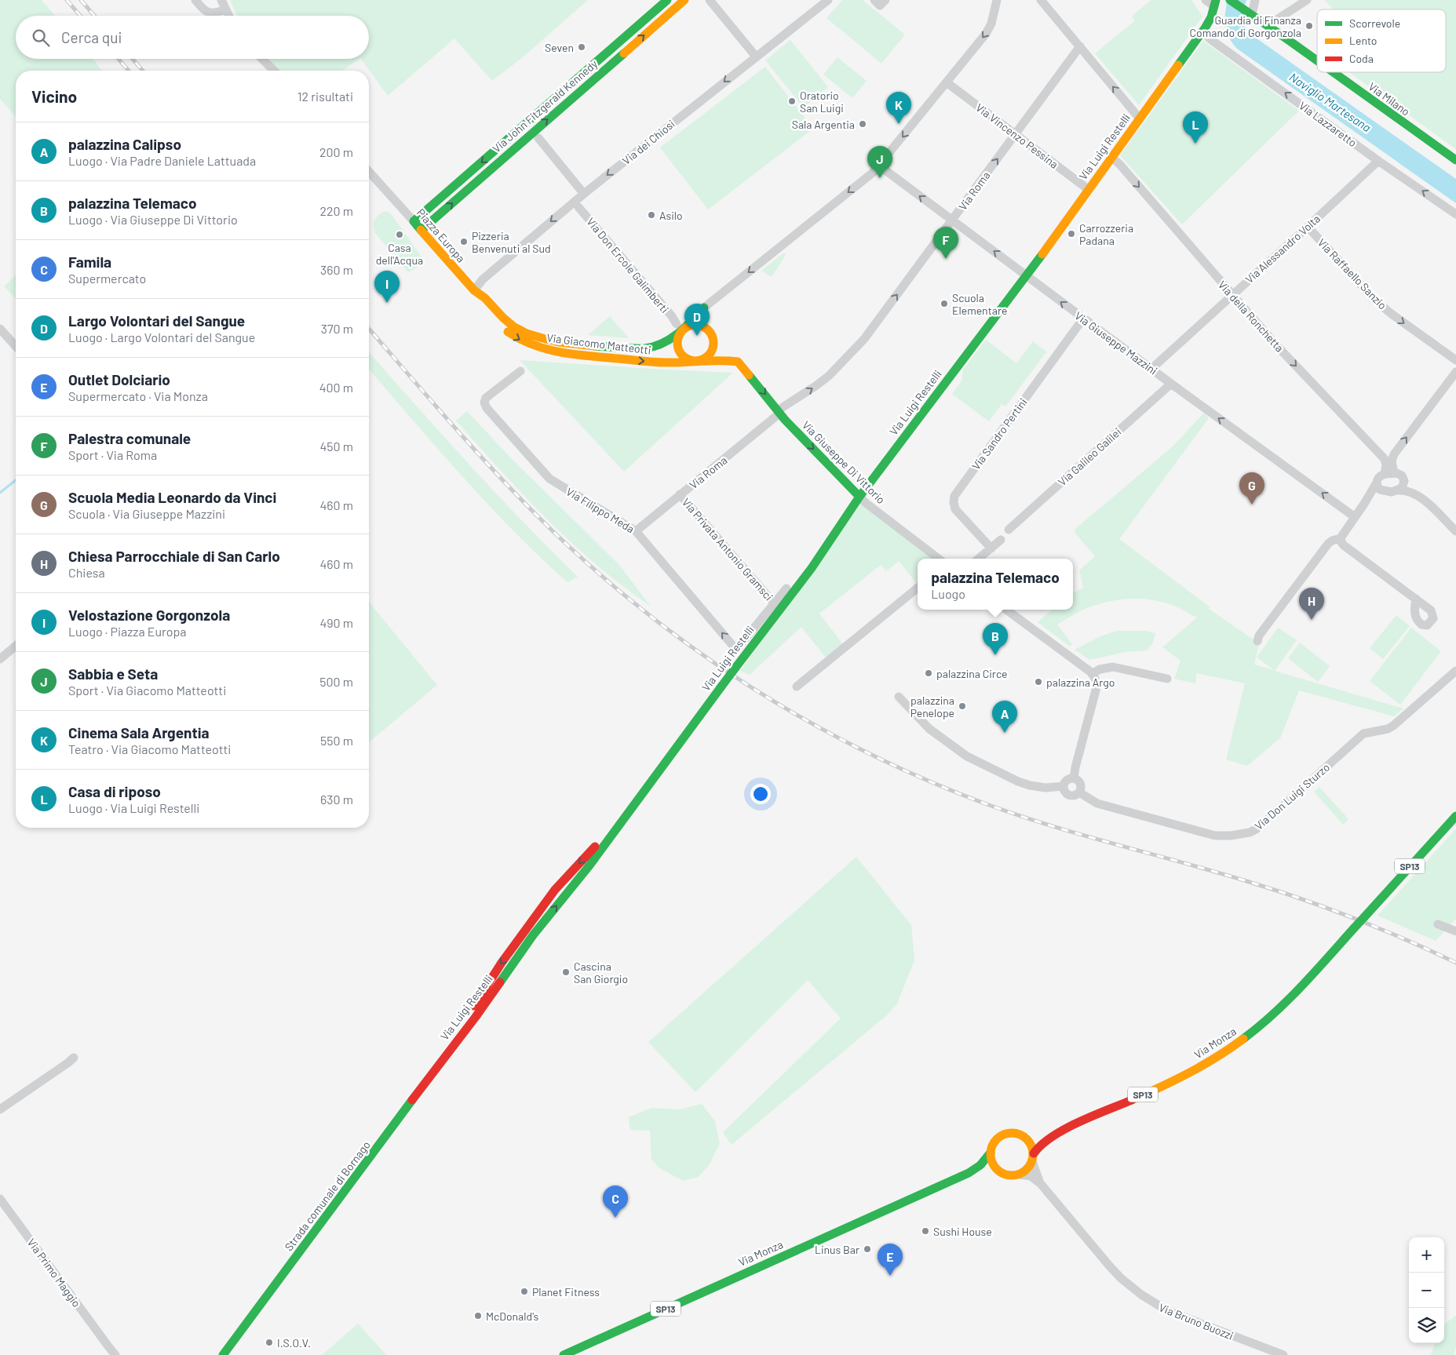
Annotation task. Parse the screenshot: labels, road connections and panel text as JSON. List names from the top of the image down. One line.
{"streets":{"street":["Via Milano","Via John Fitzgerald Kennedy","Via Lazzaretto","Via Vincenzo Pessina","Via dei Chiosi","Via Luigi Restelli","Via Roma","Piazza Europa","Via Alessandro Volta","Via Don Ercole Galimberti","Via Raffaello Sanzio","Via della Ronchetta","Via Giuseppe Mazzini","Via Giacomo Matteotti","Via Sandro Pertini","Via Galileo Galilei","Via Giuseppe Di Vittorio","Via Filippo Meda","Via Privata Antonio Gramsci","Via Don Luigi Sturzo","SP13","Via Monza","Strada comunale di Bornago","Via Primo Maggio","Via Bruno Buozzi"]},"crossings":[["Via John Fitzgerald Kennedy","Piazza Europa"],["Via Lazzaretto","Via Luigi Restelli"],["Via Lazzaretto","Via Alessandro Volta"],["Via Vincenzo Pessina","Via Luigi Restelli"],["Via Vincenzo Pessina","Via Roma"],["Via dei Chiosi","Piazza Europa"],["Via dei Chiosi","Via Giacomo Matteotti"],["Via Luigi Restelli","Via della Ronchetta"],["Via Luigi Restelli","Via Giuseppe Mazzini"],["Via Luigi Restelli","Via Giuseppe Di Vittorio"],["Via Luigi Restelli","Strada comunale di Bornago"],["Via Roma","Via Giuseppe Mazzini"],["Via Roma","Via Giuseppe Di Vittorio"],["Via Roma","Via Filippo Meda"],["Via Roma","Via Privata Antonio Gramsci"],["Piazza Europa","Via Giacomo Matteotti"],["Via Alessandro Volta","Via Raffaello Sanzio"],["Via Alessandro Volta","Via della Ronchetta"],["Via Alessandro Volta","Via Giuseppe Mazzini"],["Via Don Ercole Galimberti","Via Giacomo Matteotti"],["Via Don Ercole Galimberti","Via Giuseppe Di Vittorio"],["Via Giuseppe Mazzini","Via Sandro Pertini"],["Via Giuseppe Mazzini","Via Galileo Galilei"],["Via Giacomo Matteotti","Via Giuseppe Di Vittorio"],["Via Filippo Meda","Via Privata Antonio Gramsci"],["Via Monza","Via Bruno Buozzi"]],"one_way":["Via Lazzaretto","Via dei Chiosi","Via Roma","Via Raffaello Sanzio","Via della Ronchetta","Via Giuseppe Mazzini","Via Giacomo Matteotti","Via Giuseppe Di Vittorio"],"water":["Naviglio Martesana"],"places":["Guardia di Finanza Comando di Gorgonzola","Seven","Oratorio San Luigi","Sala Argentia","Asilo","Carrozzeria Padana","Casa dell'Acqua","Pizzeria Benvenuti al Sud","Scuola Elementare","palazzina Circe","palazzina Argo","palazzina Penelope","Cascina San Giorgio","Sushi House","Linus Bar","Planet Fitness","McDonald's","I.S.O.V."],"legend":["Scorrevole","Lento","Coda"],"page":{"search":"Cerca qui","heading":["Vicino","12 risultati"],"pins":["K","L","J","F","I","D","G","H","B","A","C","E"],"list":[{"mark":"A","name":"palazzina Calipso","note":"Luogo · Via Padre Daniele Lattuada","value":"200 m"},{"mark":"B","name":"palazzina Telemaco","note":"Luogo · Via Giuseppe Di Vittorio","value":"220 m"},{"mark":"C","name":"Famila","note":"Supermercato","value":"360 m"},{"mark":"D","name":"Largo Volontari del Sangue","note":"Luogo · Largo Volontari del Sangue","value":"370 m"},{"mark":"E","name":"Outlet Dolciario","note":"Supermercato · Via Monza","value":"400 m"},{"mark":"F","name":"Palestra comunale","note":"Sport · Via Roma","value":"450 m"},{"mark":"G","name":"Scuola Media Leonardo da Vinci","note":"Scuola · Via Giuseppe Mazzini","value":"460 m"},{"mark":"H","name":"Chiesa Parrocchiale di San Carlo","note":"Chiesa","value":"460 m"},{"mark":"I","name":"Velostazione Gorgonzola","note":"Luogo · Piazza Europa","value":"490 m"},{"mark":"J","name":"Sabbia e Seta","note":"Sport · Via Giacomo Matteotti","value":"500 m"},{"mark":"K","name":"Cinema Sala Argentia","note":"Teatro · Via Giacomo Matteotti","value":"550 m"},{"mark":"L","name":"Casa di riposo","note":"Luogo · Via Luigi Restelli","value":"630 m"}],"popup":["palazzina Telemaco","Luogo"],"map_buttons":["+","−"]}}
